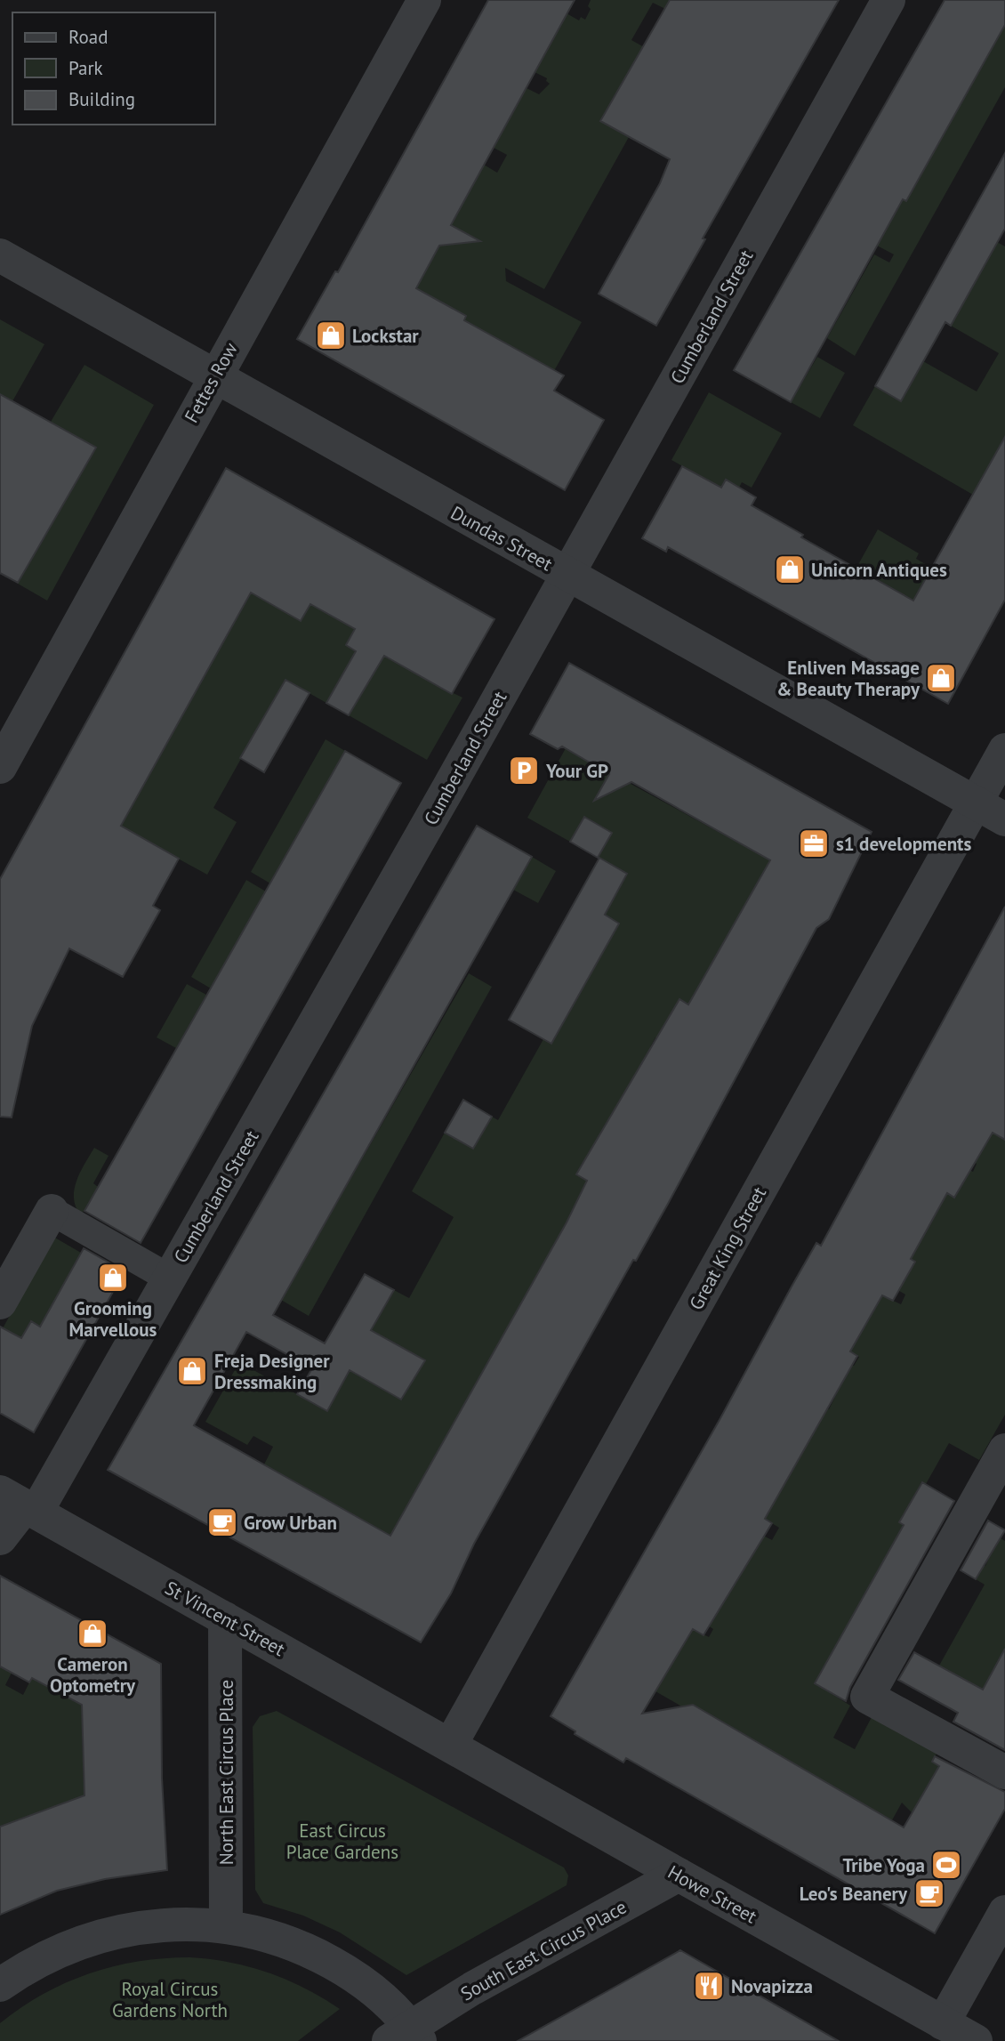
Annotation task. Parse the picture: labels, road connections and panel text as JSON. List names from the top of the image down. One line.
{"streets":{"street":["Cumberland Street","Fettes Row","Dundas Street","Great King Street","St Vincent Street","North East Circus Place","Howe Street","South East Circus Place"]},"crossings":[["Cumberland Street","Dundas Street"],["Cumberland Street","St Vincent Street"],["Fettes Row","Dundas Street"],["Dundas Street","Great King Street"],["Great King Street","St Vincent Street"],["Great King Street","Howe Street"],["St Vincent Street","North East Circus Place"],["St Vincent Street","Howe Street"],["Howe Street","South East Circus Place"]],"parks":["East Circus Place Gardens","Royal Circus Gardens North"],"places":{"shop":["Lockstar","Unicorn Antiques","Enliven Massage & Beauty Therapy","Grooming Marvellous","Freja Designer Dressmaking","Cameron Optometry"],"parking":["Your GP"],"office":["s1 developments"],"cafe":["Grow Urban","Leo's Beanery"],"sports":["Tribe Yoga"],"restaurant":["Novapizza"]},"legend":["Road","Park","Building"]}
